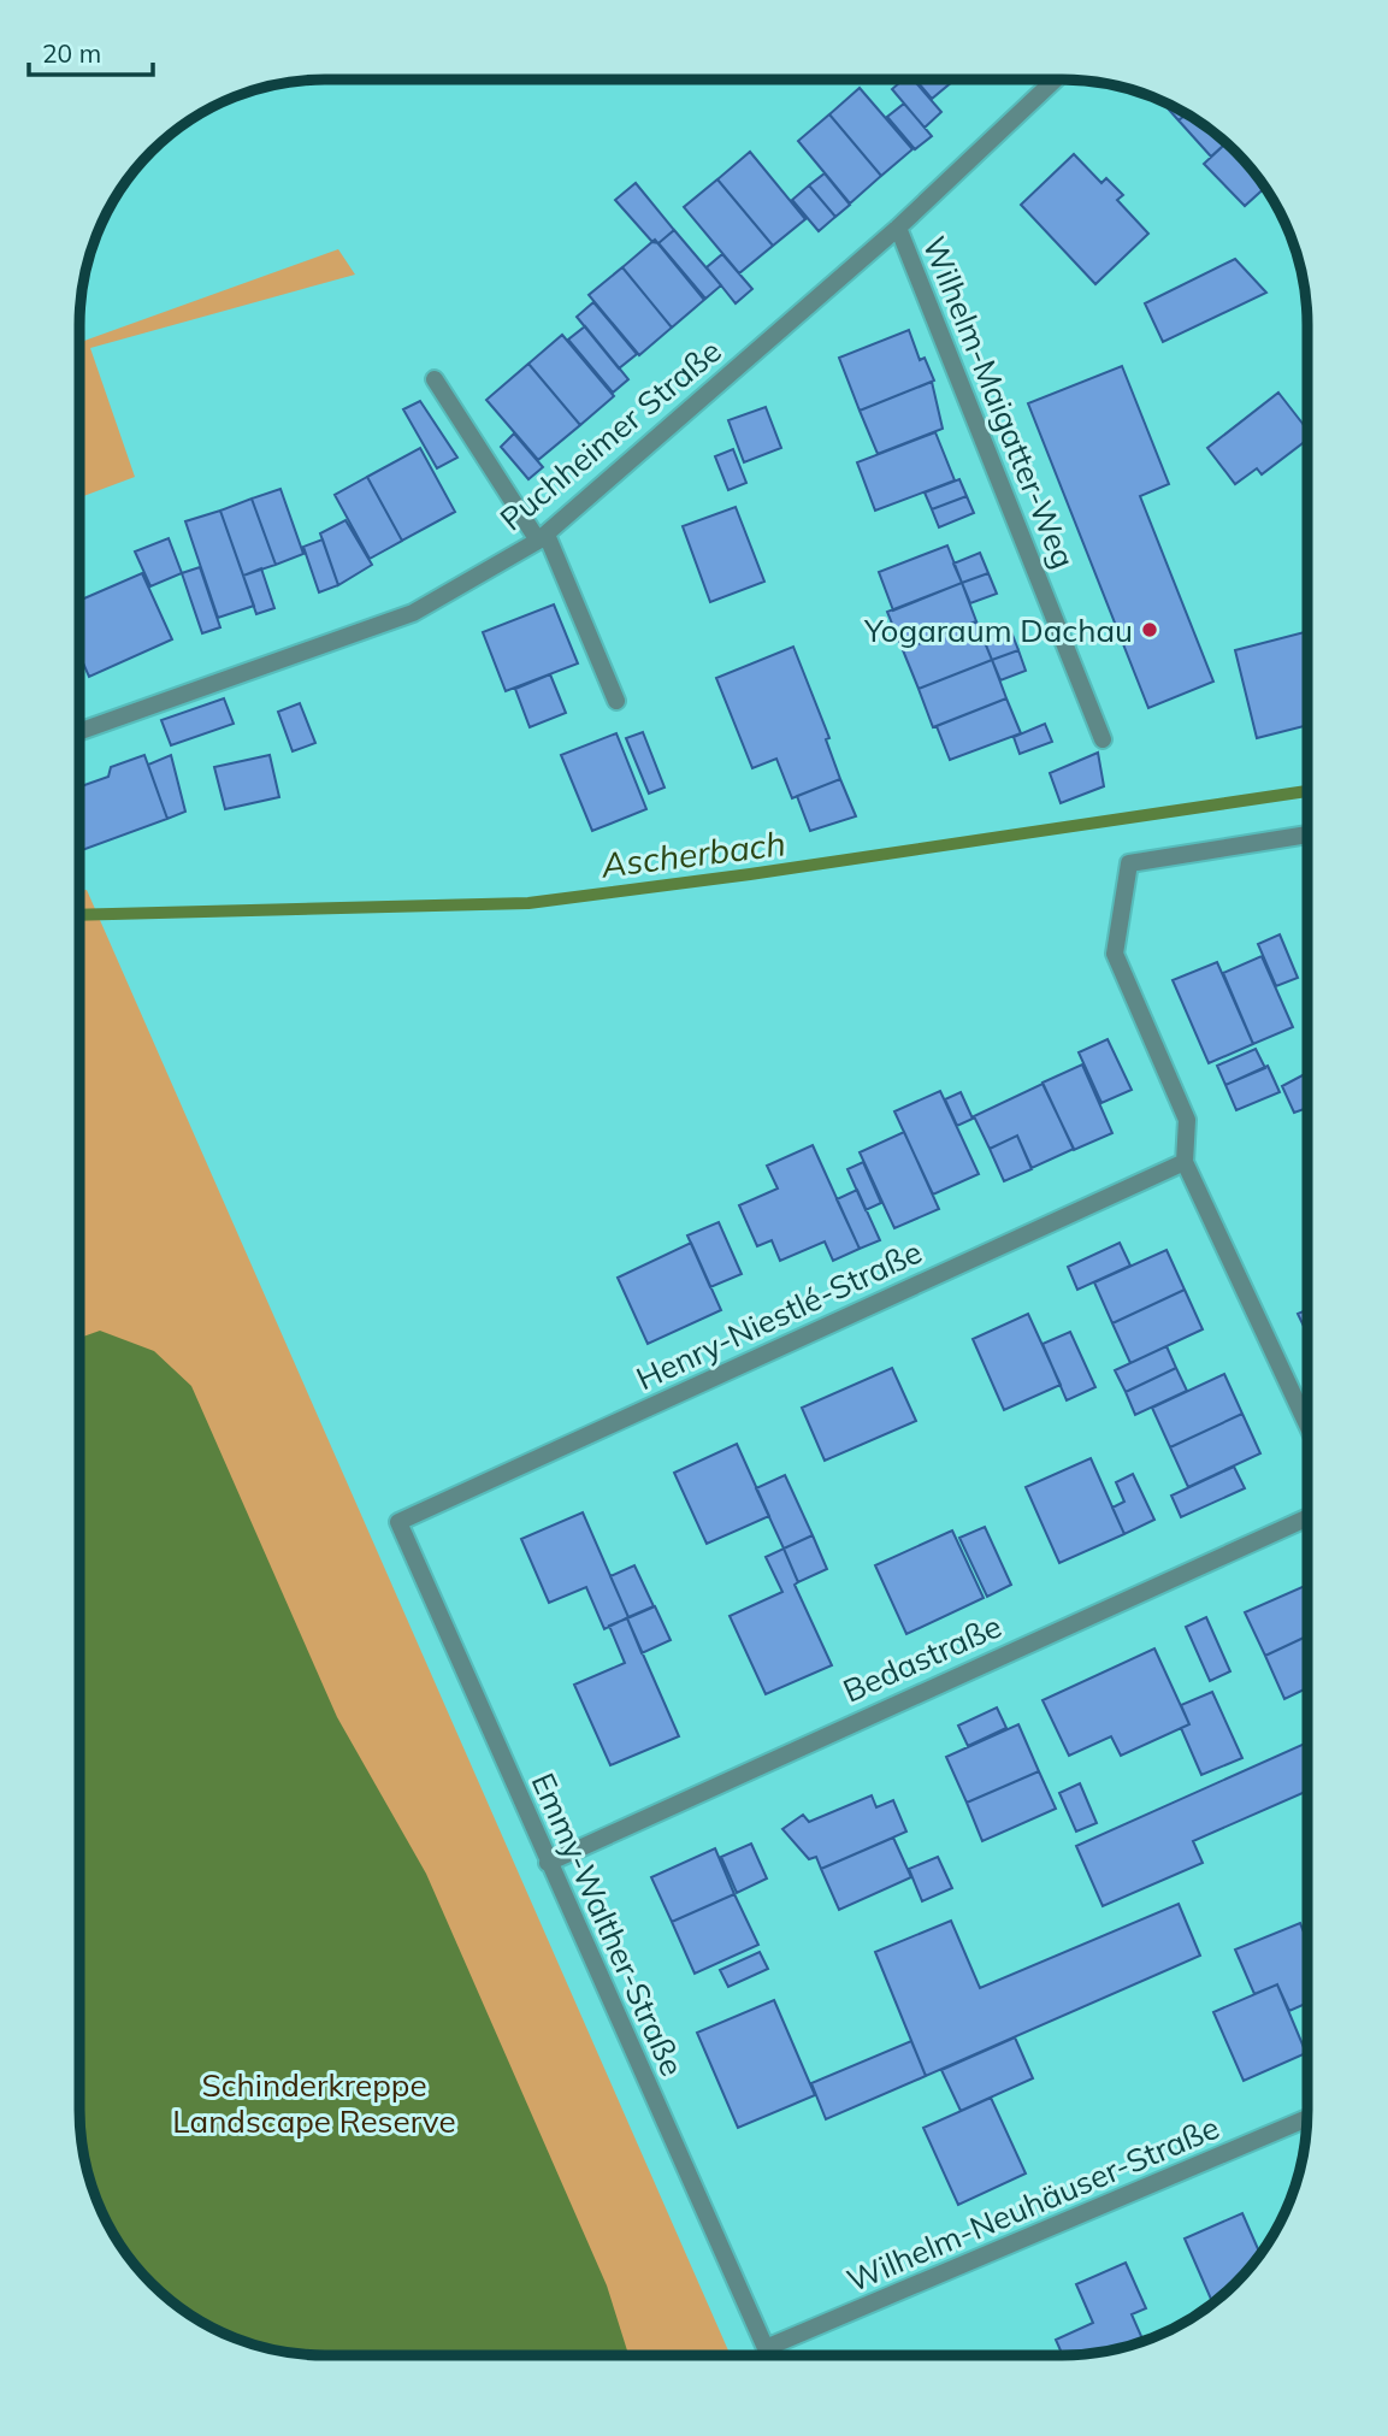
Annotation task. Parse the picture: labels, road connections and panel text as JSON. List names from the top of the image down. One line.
{"streets":{"street":["Wilhelm-Maigatter-Weg","Puchheimer Straße","Henry-Niestlé-Straße","Bedastraße","Emmy-Walther-Straße","Wilhelm-Neuhäuser-Straße"]},"crossings":[["Wilhelm-Maigatter-Weg","Puchheimer Straße"],["Henry-Niestlé-Straße","Emmy-Walther-Straße"],["Bedastraße","Emmy-Walther-Straße"],["Emmy-Walther-Straße","Wilhelm-Neuhäuser-Straße"]],"water":["Ascherbach"],"parks":["Schinderkreppe Landscape Reserve"],"places":["Yogaraum Dachau"],"scale_bar":"20 m"}
